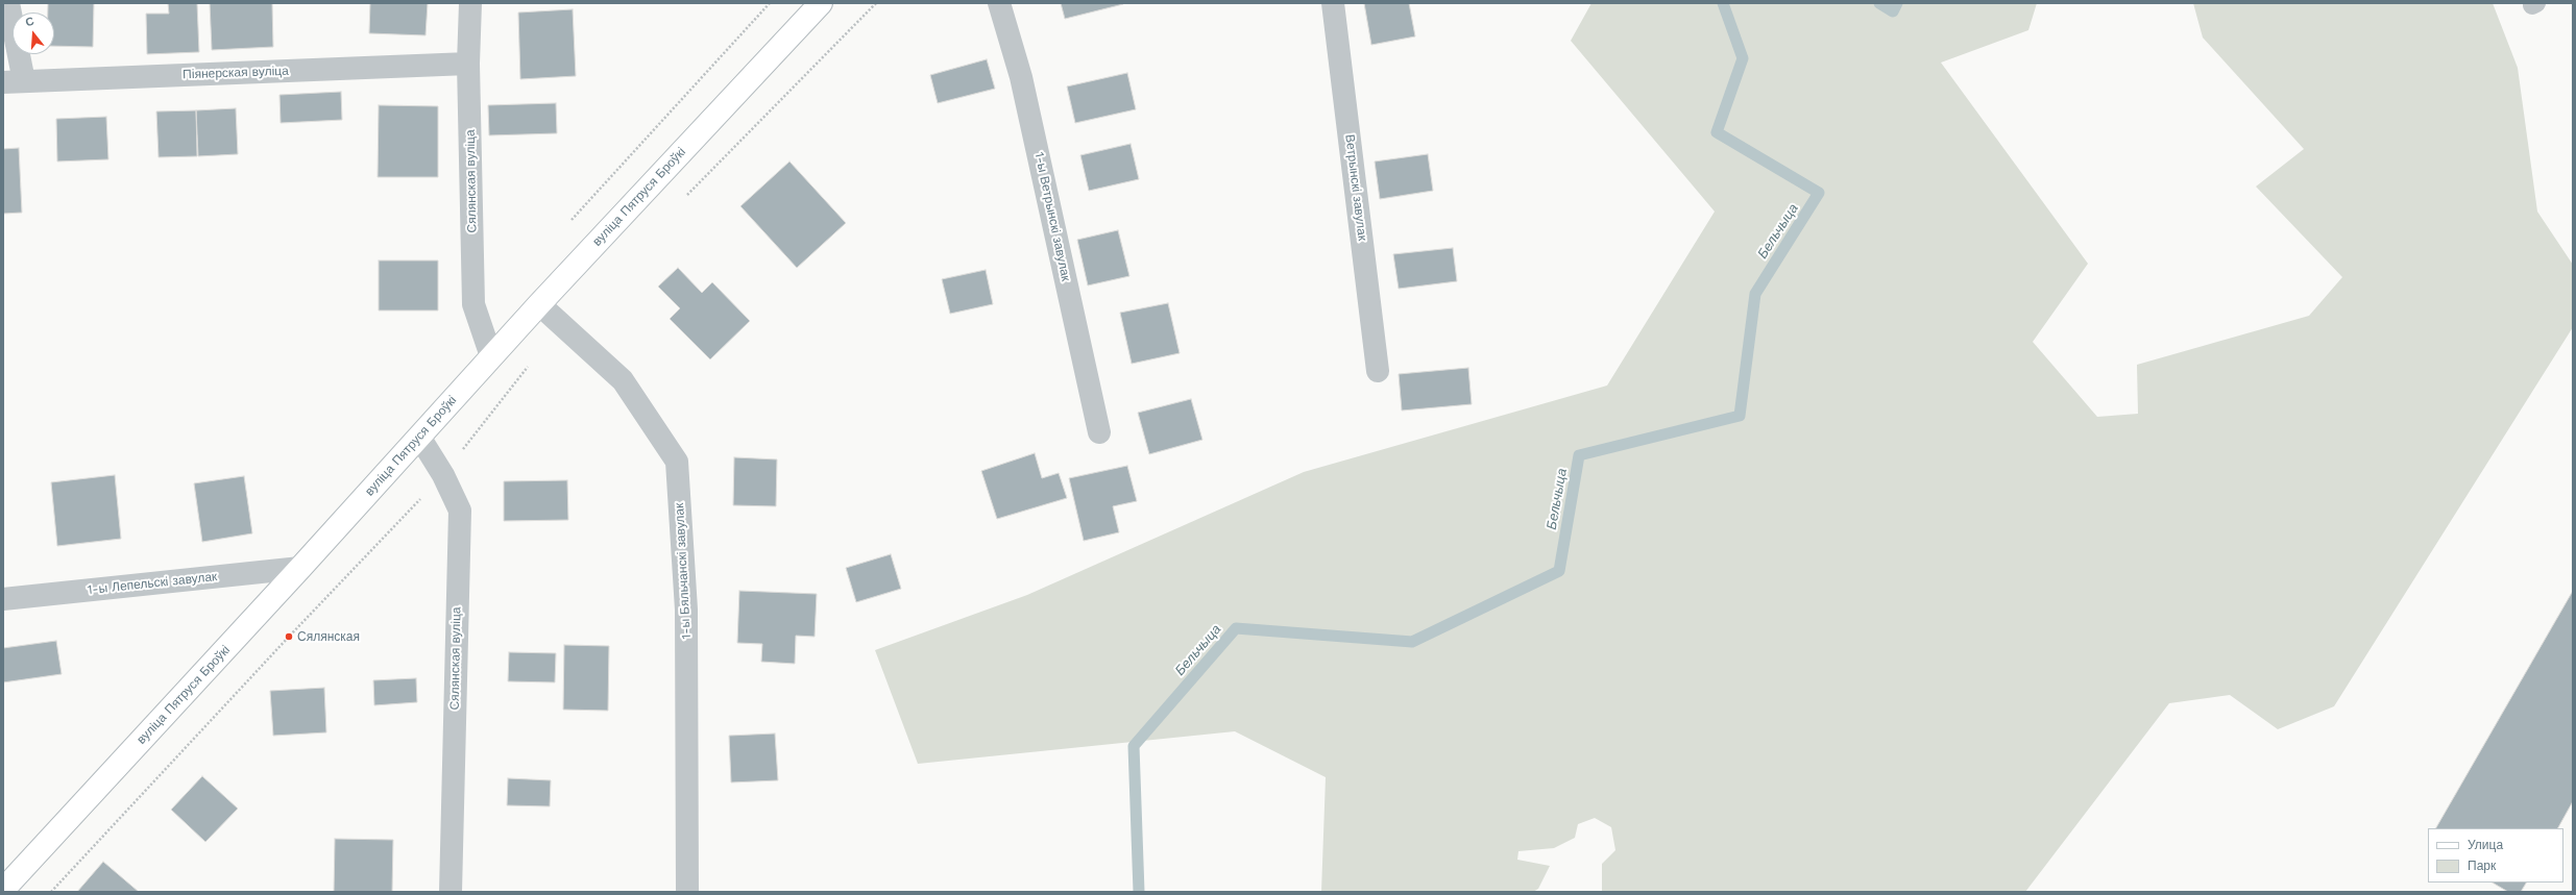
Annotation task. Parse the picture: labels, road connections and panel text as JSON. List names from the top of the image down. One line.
{"streets":{"main road":["вуліца Пятруся Броўкі"],"street":["Піянерская вуліца","Сялянская вуліца","Ветрынскі завулак","1-ы Ветрынскі завулак","1-ы Бяльчанскі завулак","1-ы Лепельскі завулак"]},"crossings":[["Піянерская вуліца","Сялянская вуліца"],["Сялянская вуліца","вуліца Пятруся Броўкі"],["вуліца Пятруся Броўкі","1-ы Бяльчанскі завулак"],["вуліца Пятруся Броўкі","1-ы Лепельскі завулак"]],"water":["Бельчыца"],"places":["Сялянская"],"legend":["Улица","Парк"],"north":"top"}
